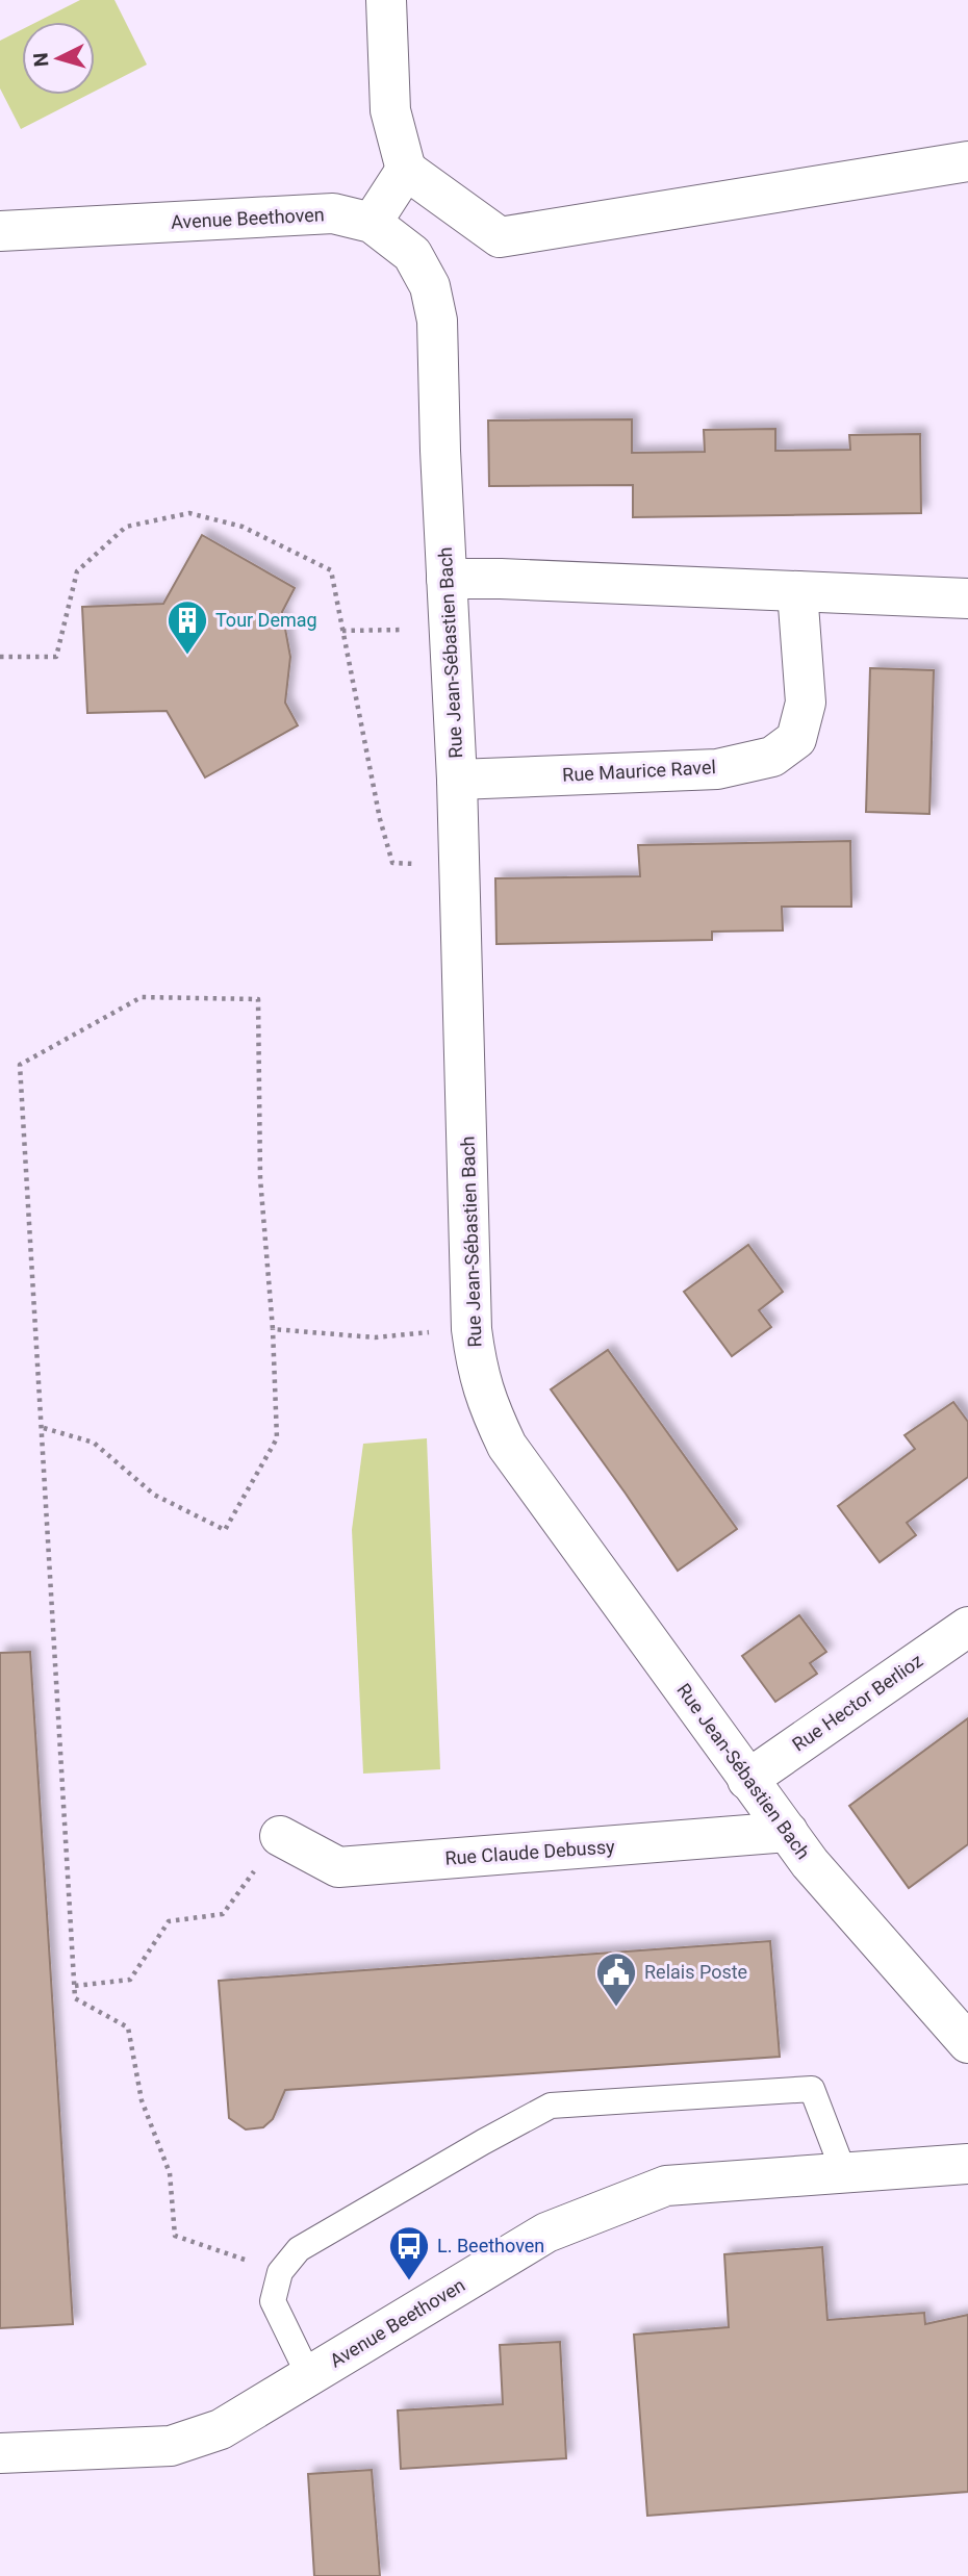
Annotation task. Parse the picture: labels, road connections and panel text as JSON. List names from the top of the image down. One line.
{"streets":{"street":["Avenue Beethoven","Rue Jean-Sébastien Bach","Rue Maurice Ravel","Rue Hector Berlioz","Rue Claude Debussy"]},"crossings":[["Avenue Beethoven","Rue Jean-Sébastien Bach"],["Rue Jean-Sébastien Bach","Rue Maurice Ravel"],["Rue Jean-Sébastien Bach","Rue Hector Berlioz"],["Rue Jean-Sébastien Bach","Rue Claude Debussy"]],"places":{"building":["Tour Demag"],"public building":["Relais Poste"],"bus stop":["L. Beethoven"]},"north":"left"}
